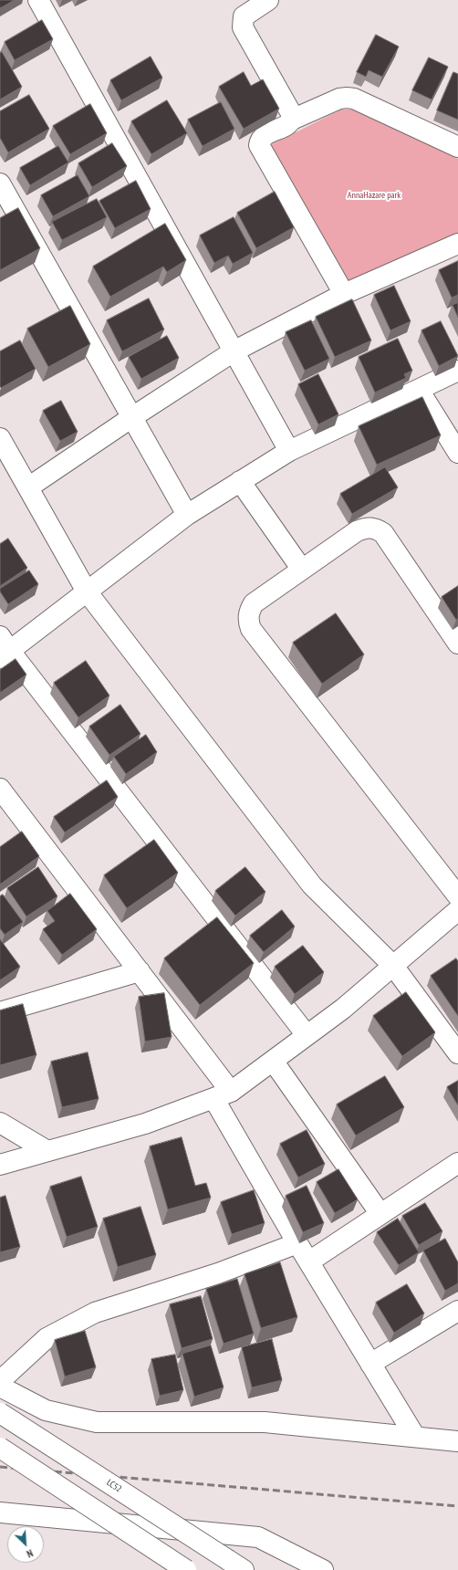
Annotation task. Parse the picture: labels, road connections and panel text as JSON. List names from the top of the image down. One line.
{"streets":{"street":["LC52"]},"parks":["AnnaHazare park"],"north":"bottom right"}
